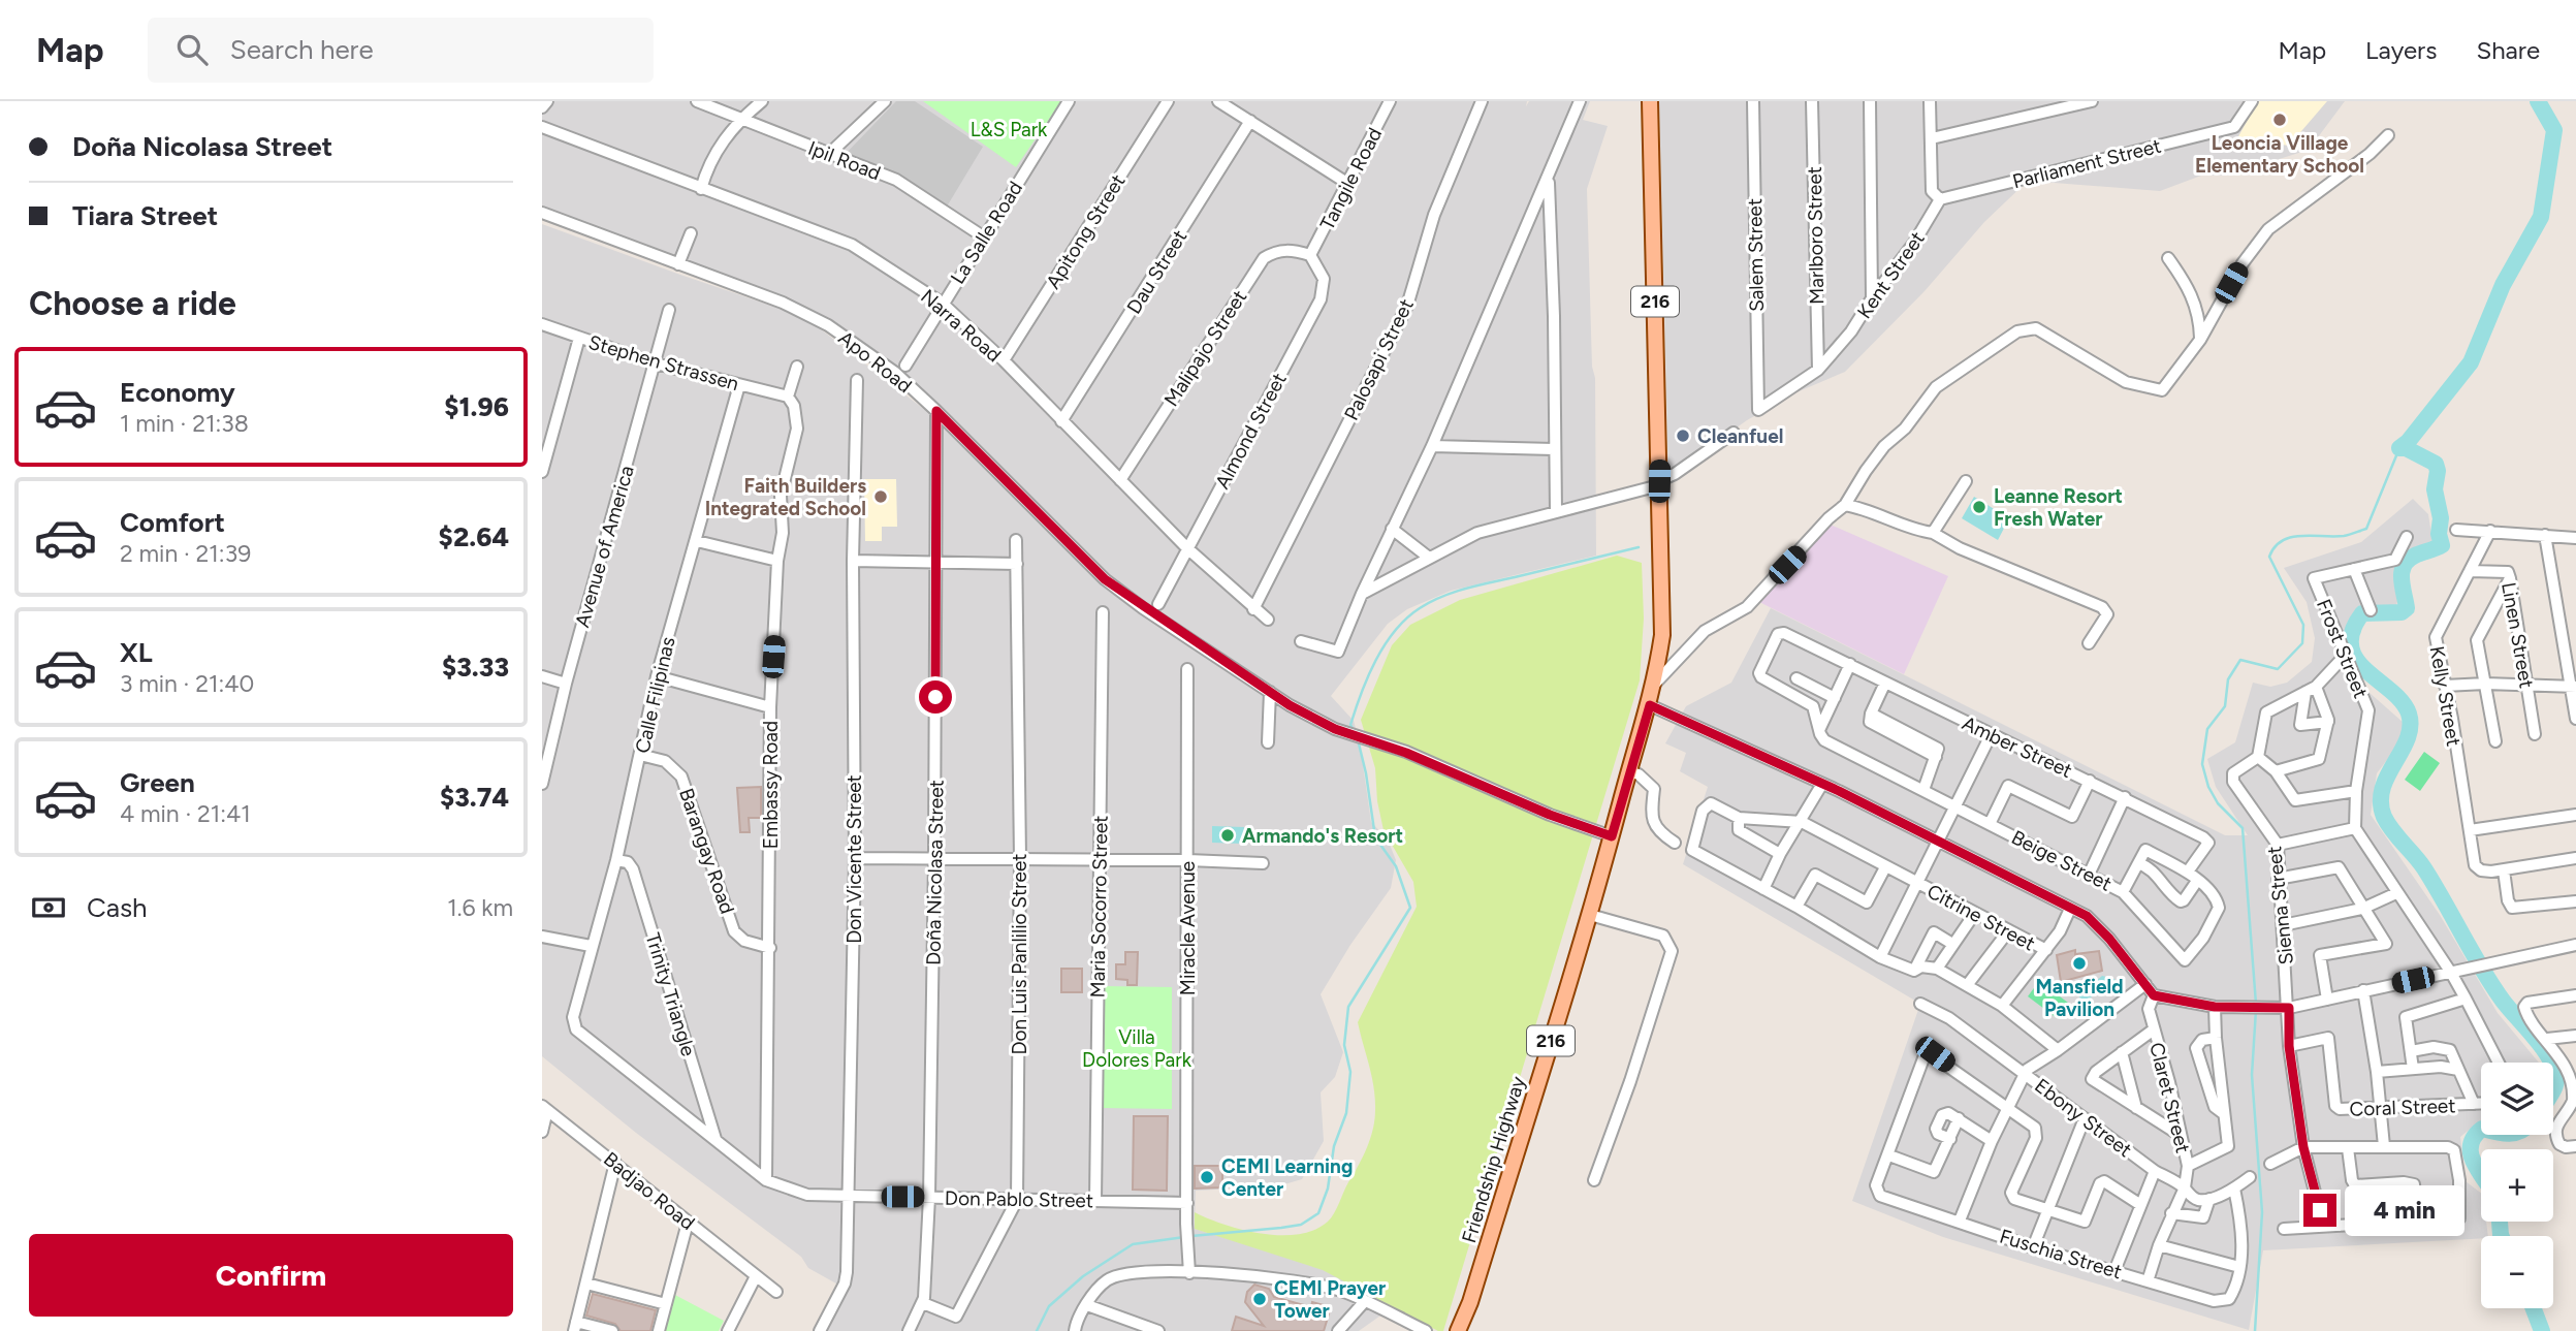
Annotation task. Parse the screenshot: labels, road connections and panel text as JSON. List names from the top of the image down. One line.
{"streets":{"main road":["216","Friendship Highway"],"street":["Ipil Road","Parliament Street","Tangile Road","Apitong Street","La Salle Road","Marlboro Street","Salem Street","Dau Street","Kent Street","Narra Road","Malipajo Street","Palosapi Street","Apo Road","Stephen Strassen","Almond Street","Avenue of America","Linen Street","Frost Street","Calle Filipinas","Kelly Street","Amber Street","Embassy Road","Barangay Road","Don Vicente Street","Beige Street","Doña Nicolasa Street","Sienna Street","Maria Socorro Street","Citrine Street","Miracle Avenue","Don Luis Panlilio Street","Trinity Triangle","Claret Street","Coral Street","Ebony Street","Badjao Road","Don Pablo Street","Fuschia Street"]},"crossings":[["Ipil Road","La Salle Road"],["Parliament Street","Kent Street"],["Tangile Road","Malipajo Street"],["Tangile Road","Almond Street"],["Apitong Street","Narra Road"],["La Salle Road","Narra Road"],["Marlboro Street","Kent Street"],["Salem Street","Kent Street"],["Dau Street","Narra Road"],["Narra Road","Malipajo Street"],["Narra Road","Palosapi Street"],["Narra Road","Almond Street"],["Malipajo Street","Almond Street"],["Apo Road","Doña Nicolasa Street"],["Apo Road","Friendship Highway"],["Stephen Strassen","Avenue of America"],["Stephen Strassen","Calle Filipinas"],["Stephen Strassen","Embassy Road"],["Linen Street","Kelly Street"],["Calle Filipinas","Barangay Road"],["Calle Filipinas","Trinity Triangle"],["Amber Street","Beige Street"],["Embassy Road","Barangay Road"],["Embassy Road","Don Pablo Street"],["Don Vicente Street","Don Pablo Street"],["Doña Nicolasa Street","Don Pablo Street"],["Sienna Street","Coral Street"],["Maria Socorro Street","Don Pablo Street"],["Miracle Avenue","Don Pablo Street"],["Don Luis Panlilio Street","Don Pablo Street"],["Claret Street","Ebony Street"],["Claret Street","Fuschia Street"]],"parks":["L&S Park","Villa Dolores Park"],"places":["Leoncia Village Elementary School","Cleanfuel","Faith Builders Integrated School","Leanne Resort Fresh Water","Armando's Resort","Mansfield Pavilion","CEMI Learning Center","CEMI Prayer Tower"],"page":{"header":"Map","search":"Search here","nav":["Map","Layers","Share"],"banner":["Doña Nicolasa Street","Tiara Street"],"heading":"Choose a ride","list":[{"name":"Economy","note":"1 min · 21:38","value":"$1.96"},{"name":"Comfort","note":"2 min · 21:39","value":"$2.64"},{"name":"XL","note":"3 min · 21:40","value":"$3.33"},{"name":"Green","note":"4 min · 21:41","value":"$3.74"}],"pay":["Cash","1.6 km"],"map_buttons":["+","−"],"bubble":"4 min","buttons":"Confirm"}}
